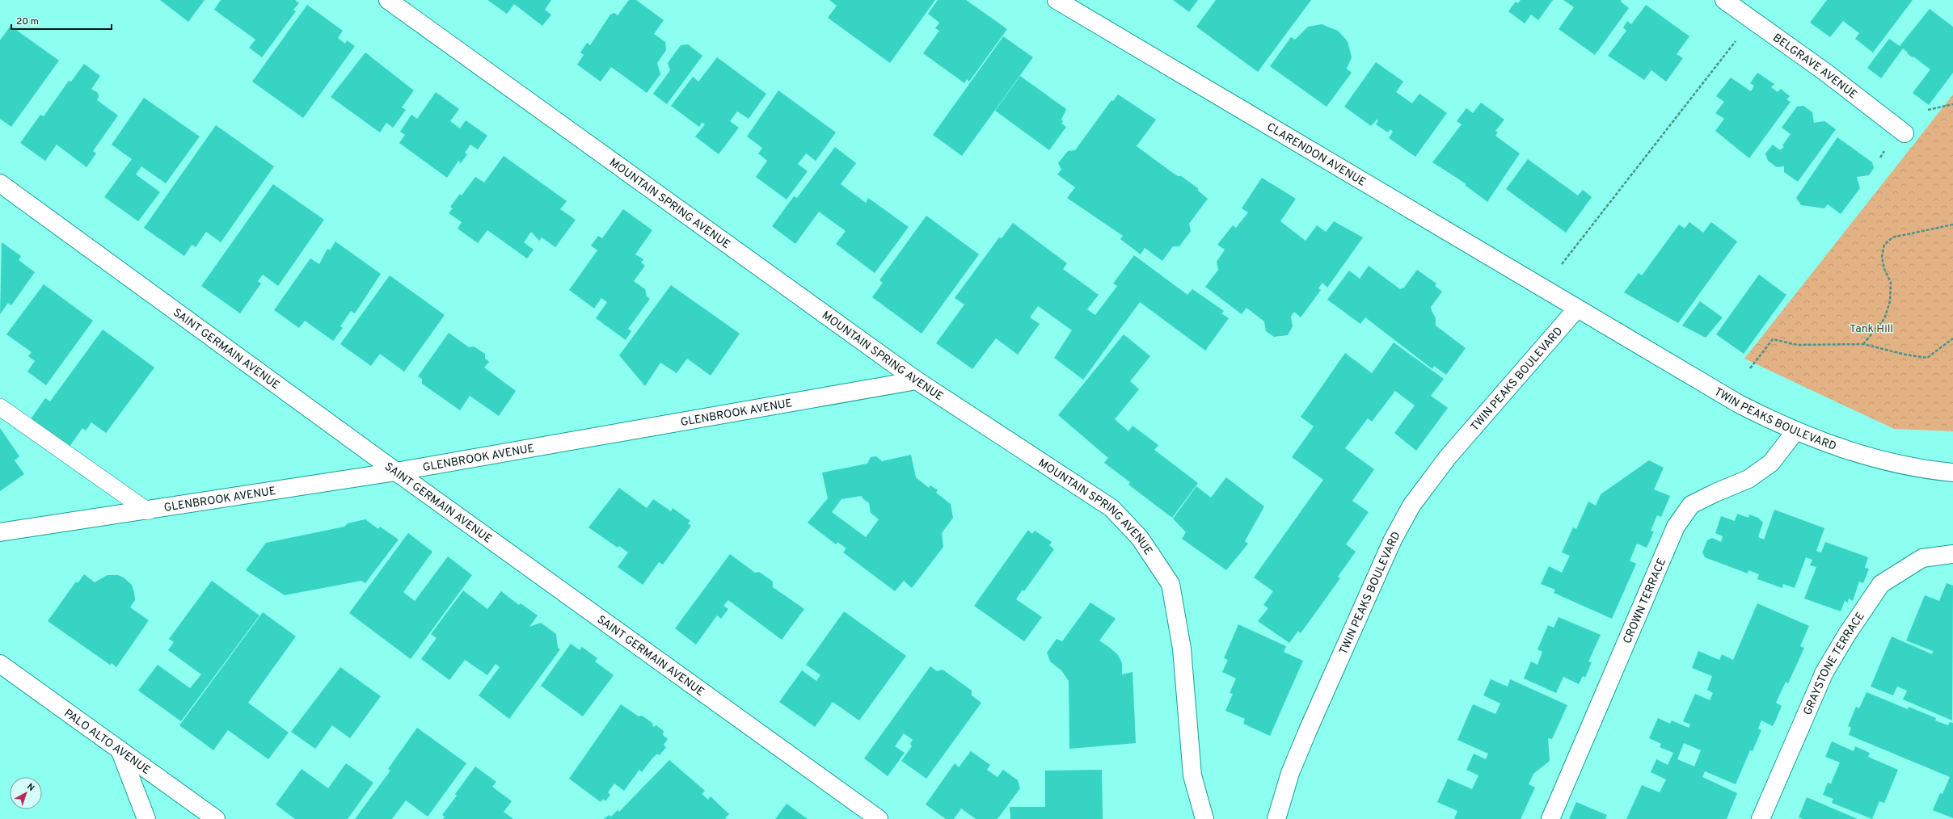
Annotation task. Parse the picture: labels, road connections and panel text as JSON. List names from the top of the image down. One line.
{"streets":{"street":["BELGRAVE AVENUE","CLARENDON AVENUE","MOUNTAIN SPRING AVENUE","SAINT GERMAIN AVENUE","TWIN PEAKS BOULEVARD","GLENBROOK AVENUE","CROWN TERRACE","GRAYSTONE TERRACE","PALO ALTO AVENUE"]},"crossings":[["CLARENDON AVENUE","TWIN PEAKS BOULEVARD"],["MOUNTAIN SPRING AVENUE","GLENBROOK AVENUE"],["SAINT GERMAIN AVENUE","GLENBROOK AVENUE"],["TWIN PEAKS BOULEVARD","CROWN TERRACE"]],"parks":["Tank Hill"],"scale_bar":"20 m","north":"top right"}
